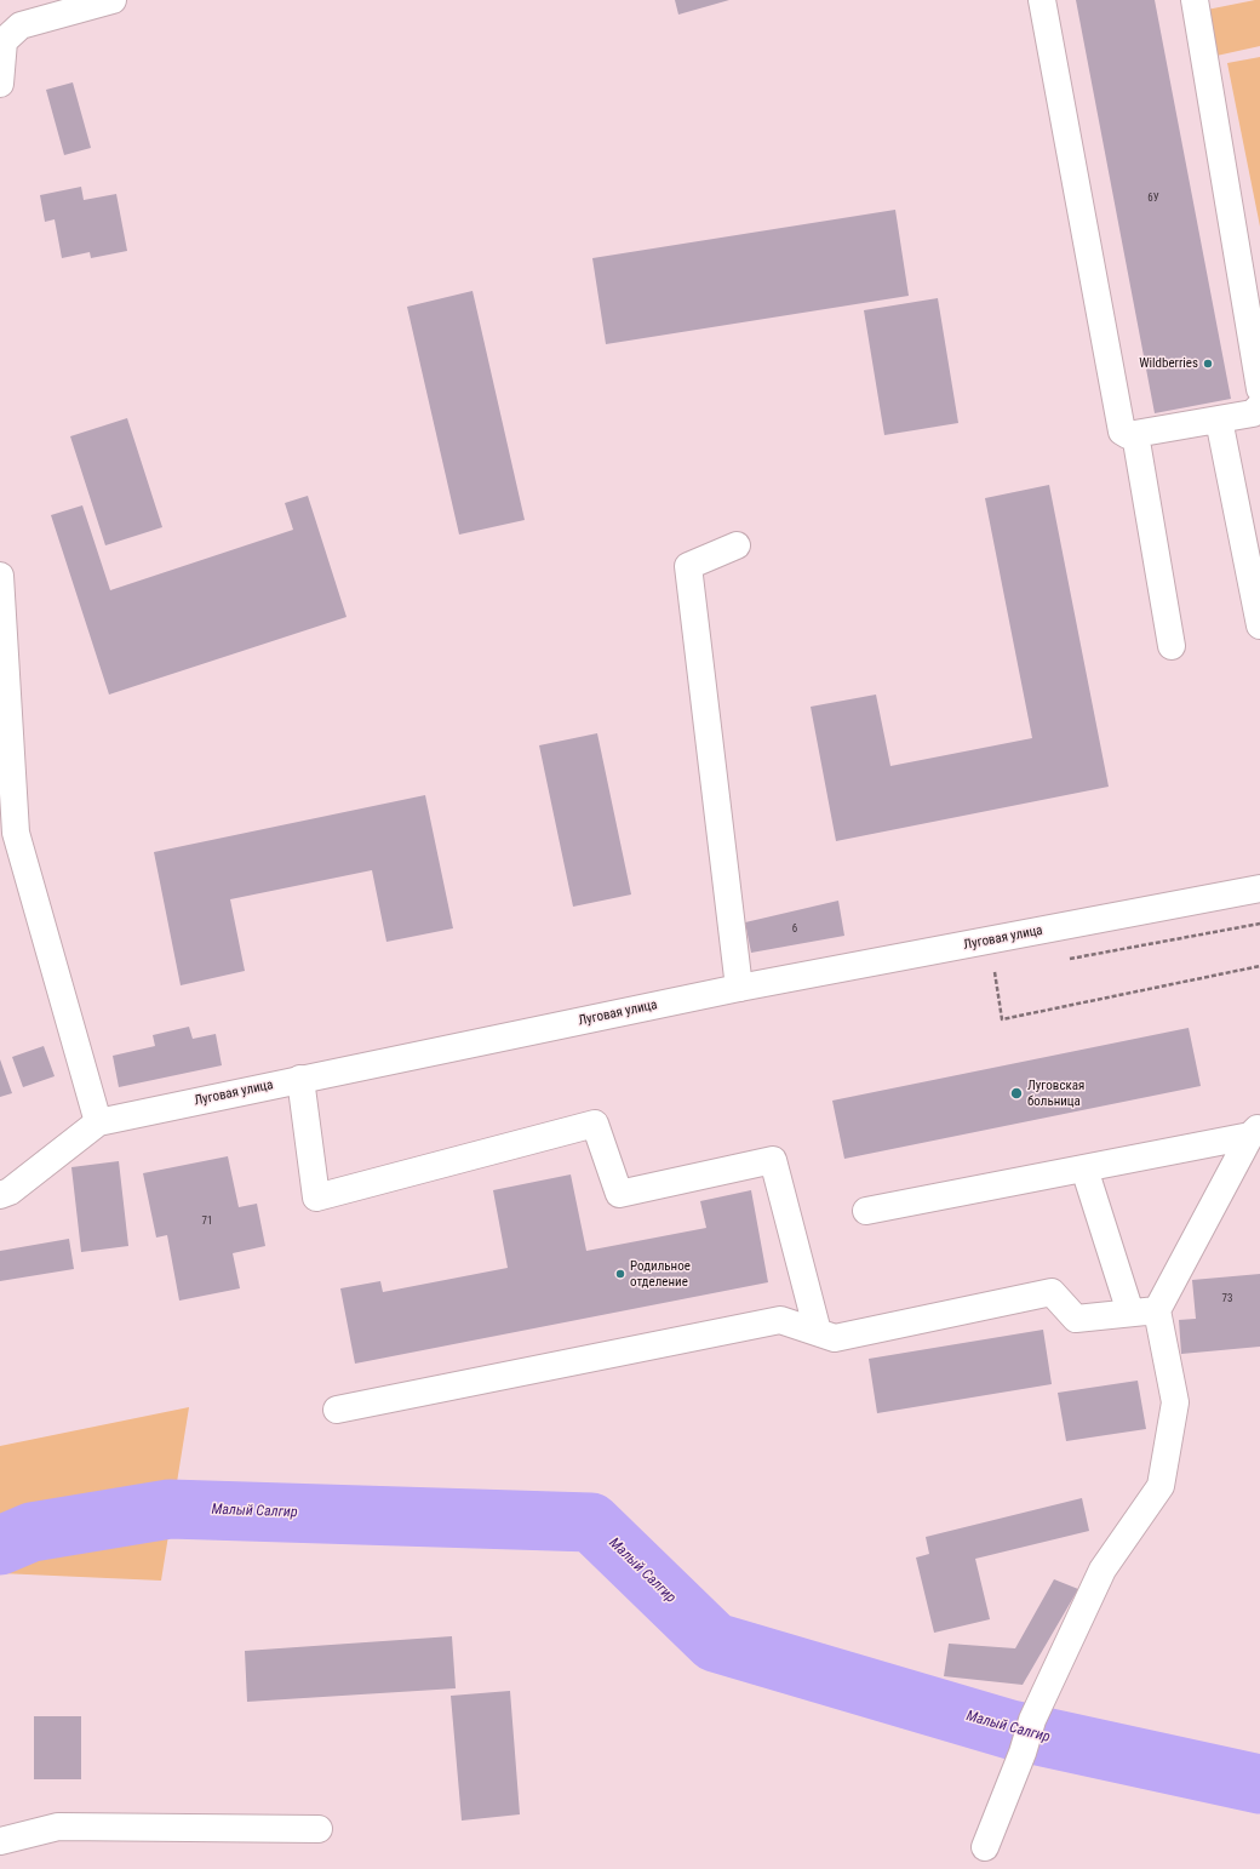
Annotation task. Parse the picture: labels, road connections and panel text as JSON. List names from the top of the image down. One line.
{"streets":{"main road":["Луговая улица"]},"water":["Малый Салгир"],"places":["Wildberries","Луговская больница","Родильное отделение"],"house_numbers":["6У","6","71","73"]}
